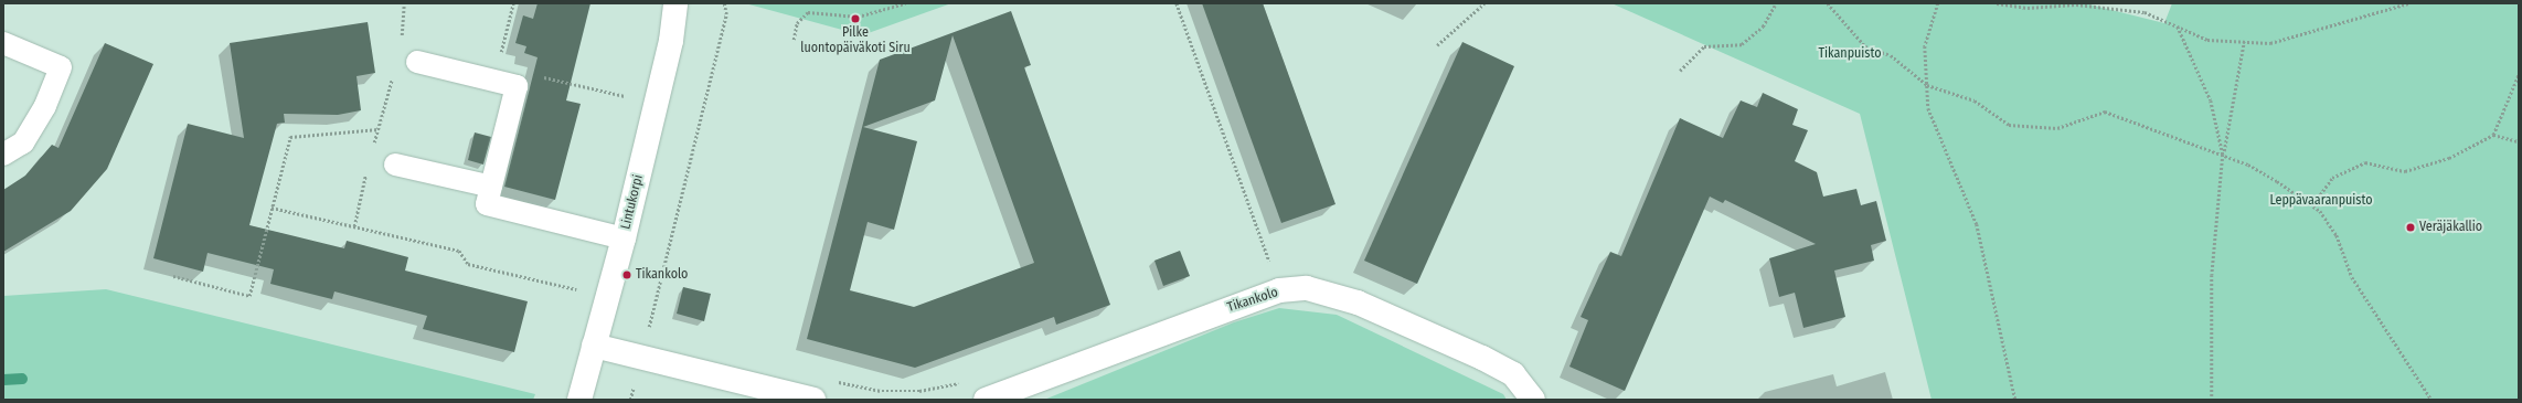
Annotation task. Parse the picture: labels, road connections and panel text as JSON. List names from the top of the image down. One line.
{"streets":{"street":["Lintukorpi","Tikankolo"]},"parks":["Tikanpuisto","Leppävaaranpuisto"],"places":["Pilke luontopäiväkoti Siru","Veräjäkallio","Tikankolo"]}
